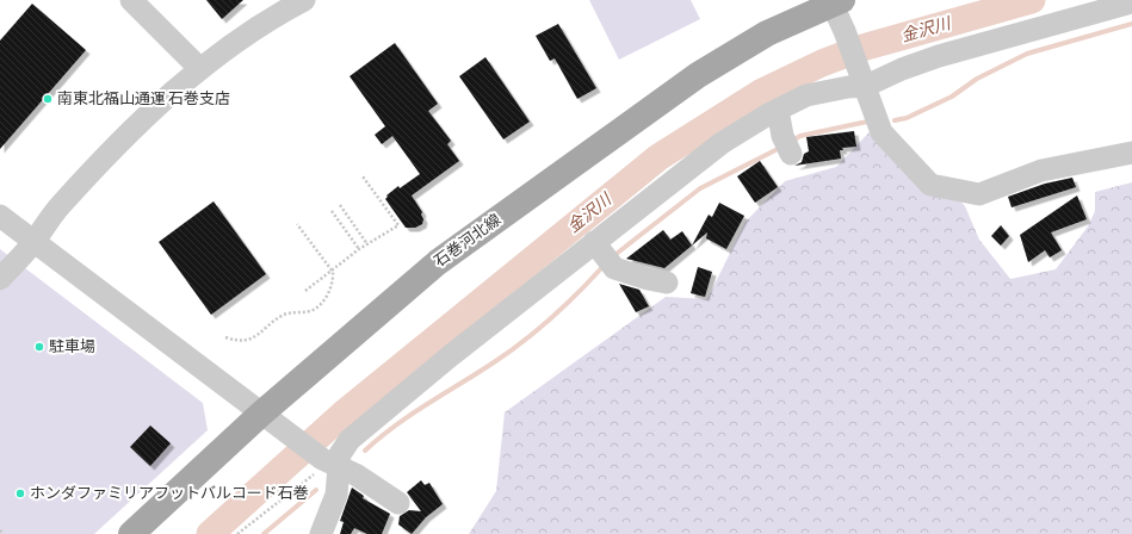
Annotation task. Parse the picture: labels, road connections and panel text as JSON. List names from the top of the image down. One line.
{"streets":{"main road":["石巻河北線"]},"water":["金沢川"],"places":["南東北福山通運 石巻支店","駐車場","ホンダファミリアフットバルコード石巻"]}
